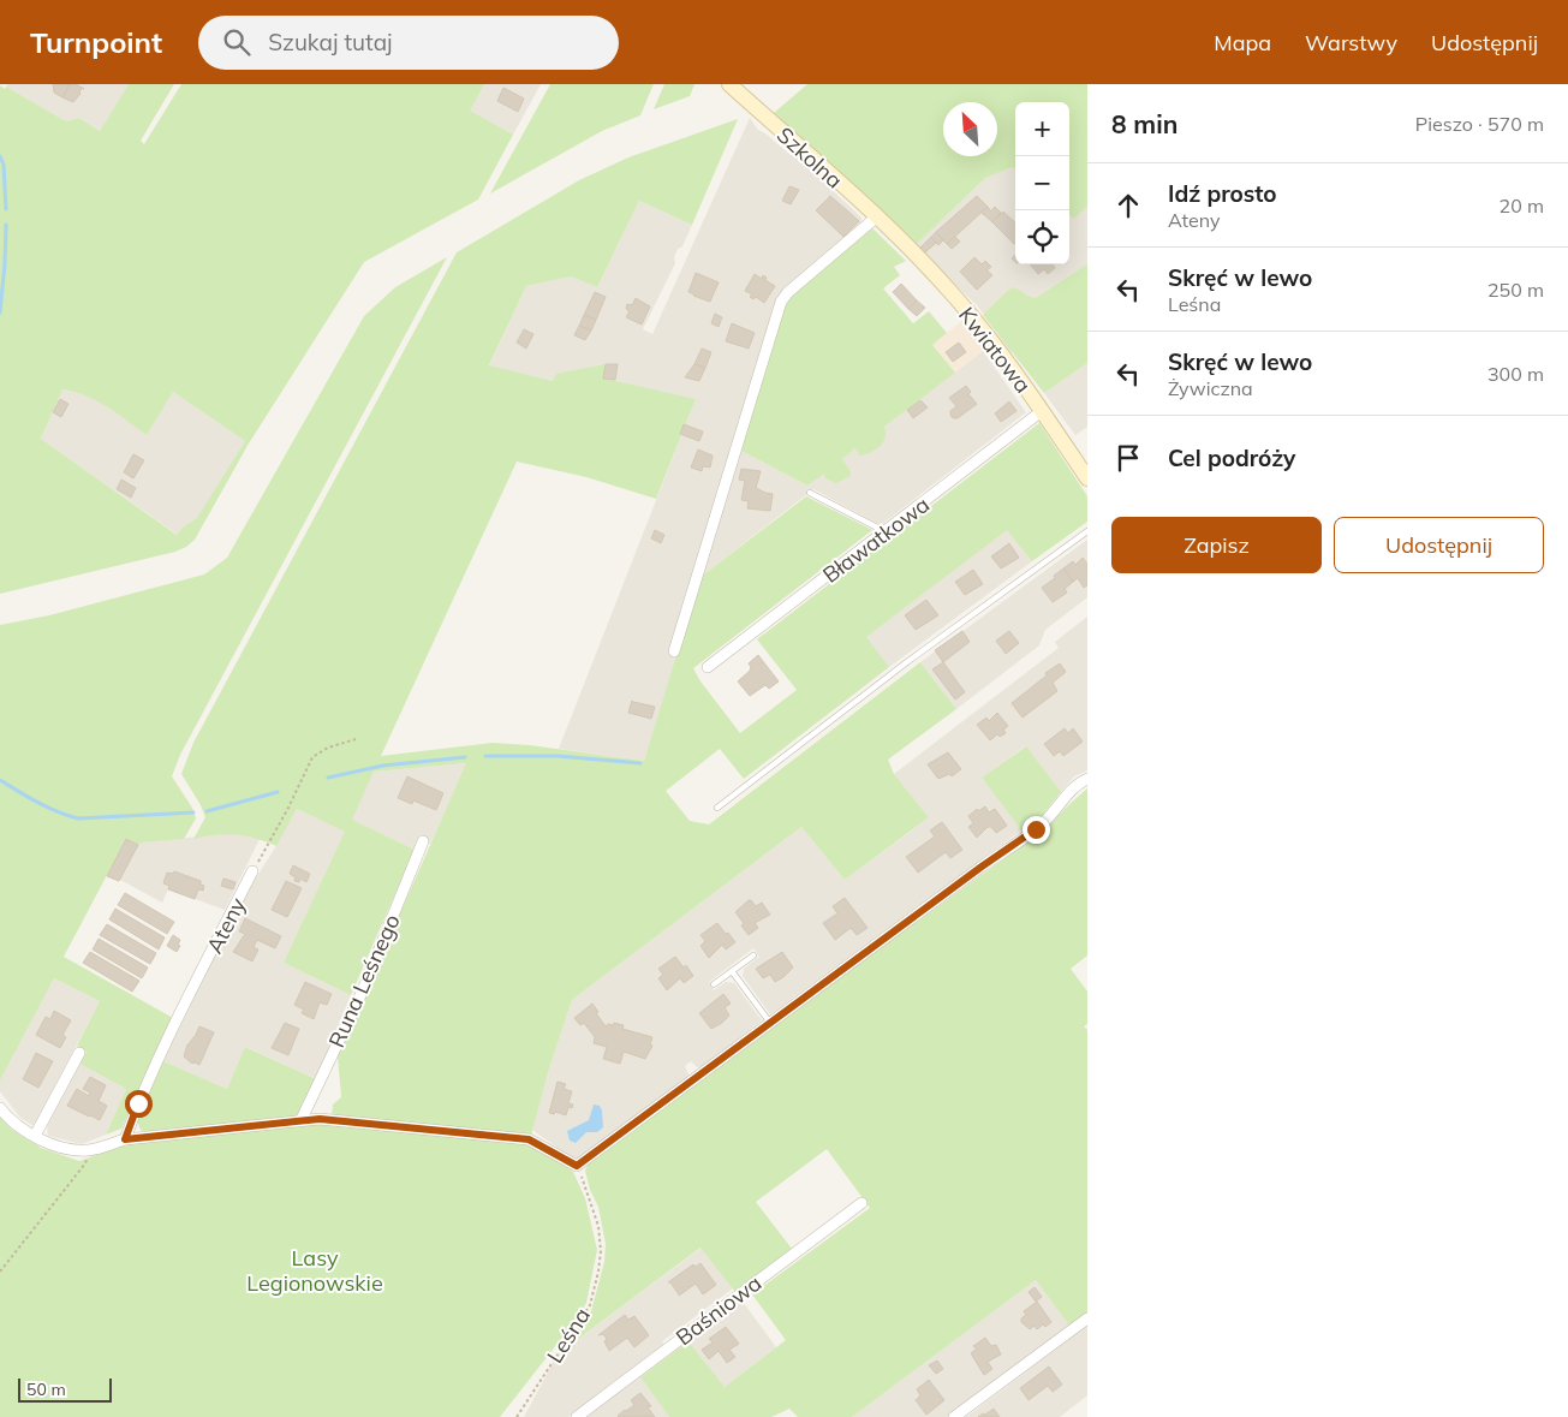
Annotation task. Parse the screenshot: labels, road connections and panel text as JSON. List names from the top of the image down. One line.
{"streets":{"street":["Szkolna","Kwiatowa","Bławatkowa","Ateny","Runa Leśnego","Baśniowa"],"path":["Leśna"]},"crossings":[["Szkolna","Kwiatowa"],["Kwiatowa","Bławatkowa"]],"parks":["Lasy Legionowskie"],"scale_bar":"50 m","north":"top left","page":{"header":"Turnpoint","search":"Szukaj tutaj","nav":["Mapa","Warstwy","Udostępnij"],"heading":["8 min","Pieszo · 570 m"],"map_buttons":["+","−"],"list":[["Idź prosto","Ateny","20 m"],["Skręć w lewo","Leśna","250 m"],["Skręć w lewo","Żywiczna","300 m"],"Cel podróży"],"buttons":["Zapisz","Udostępnij"],"scale":"50 m"}}
